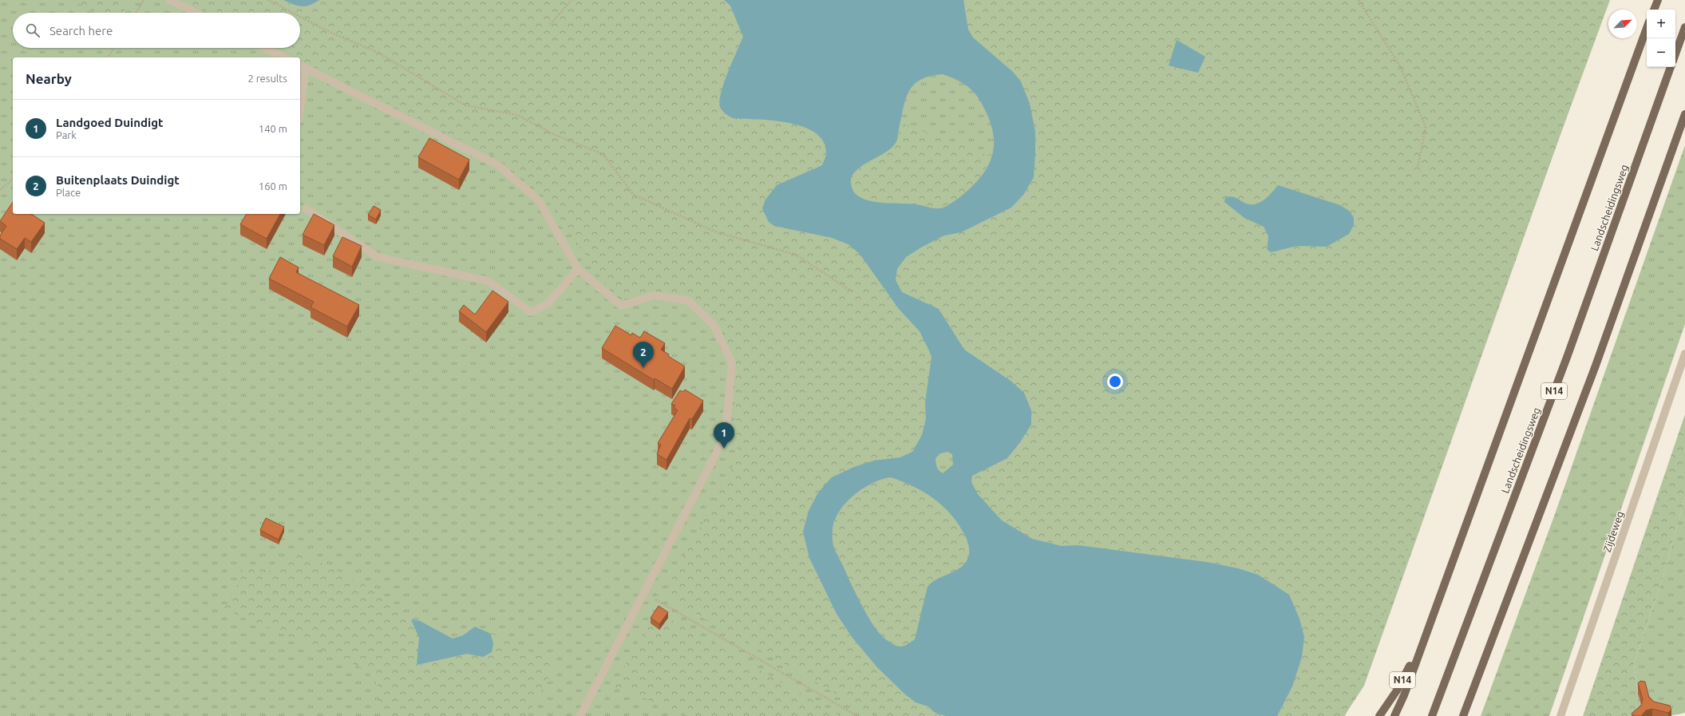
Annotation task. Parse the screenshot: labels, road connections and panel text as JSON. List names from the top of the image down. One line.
{"streets":{"main road":["Landscheidingsweg","N14"],"street":["Zijdeweg"]},"north":"top right","page":{"map_buttons":["+","−"],"search":"Search here","heading":["Nearby","2 results"],"list":[{"mark":"1","name":"Landgoed Duindigt","note":"Park","value":"140 m"},{"mark":"2","name":"Buitenplaats Duindigt","note":"Place","value":"160 m"}],"pins":["2","1"]}}
